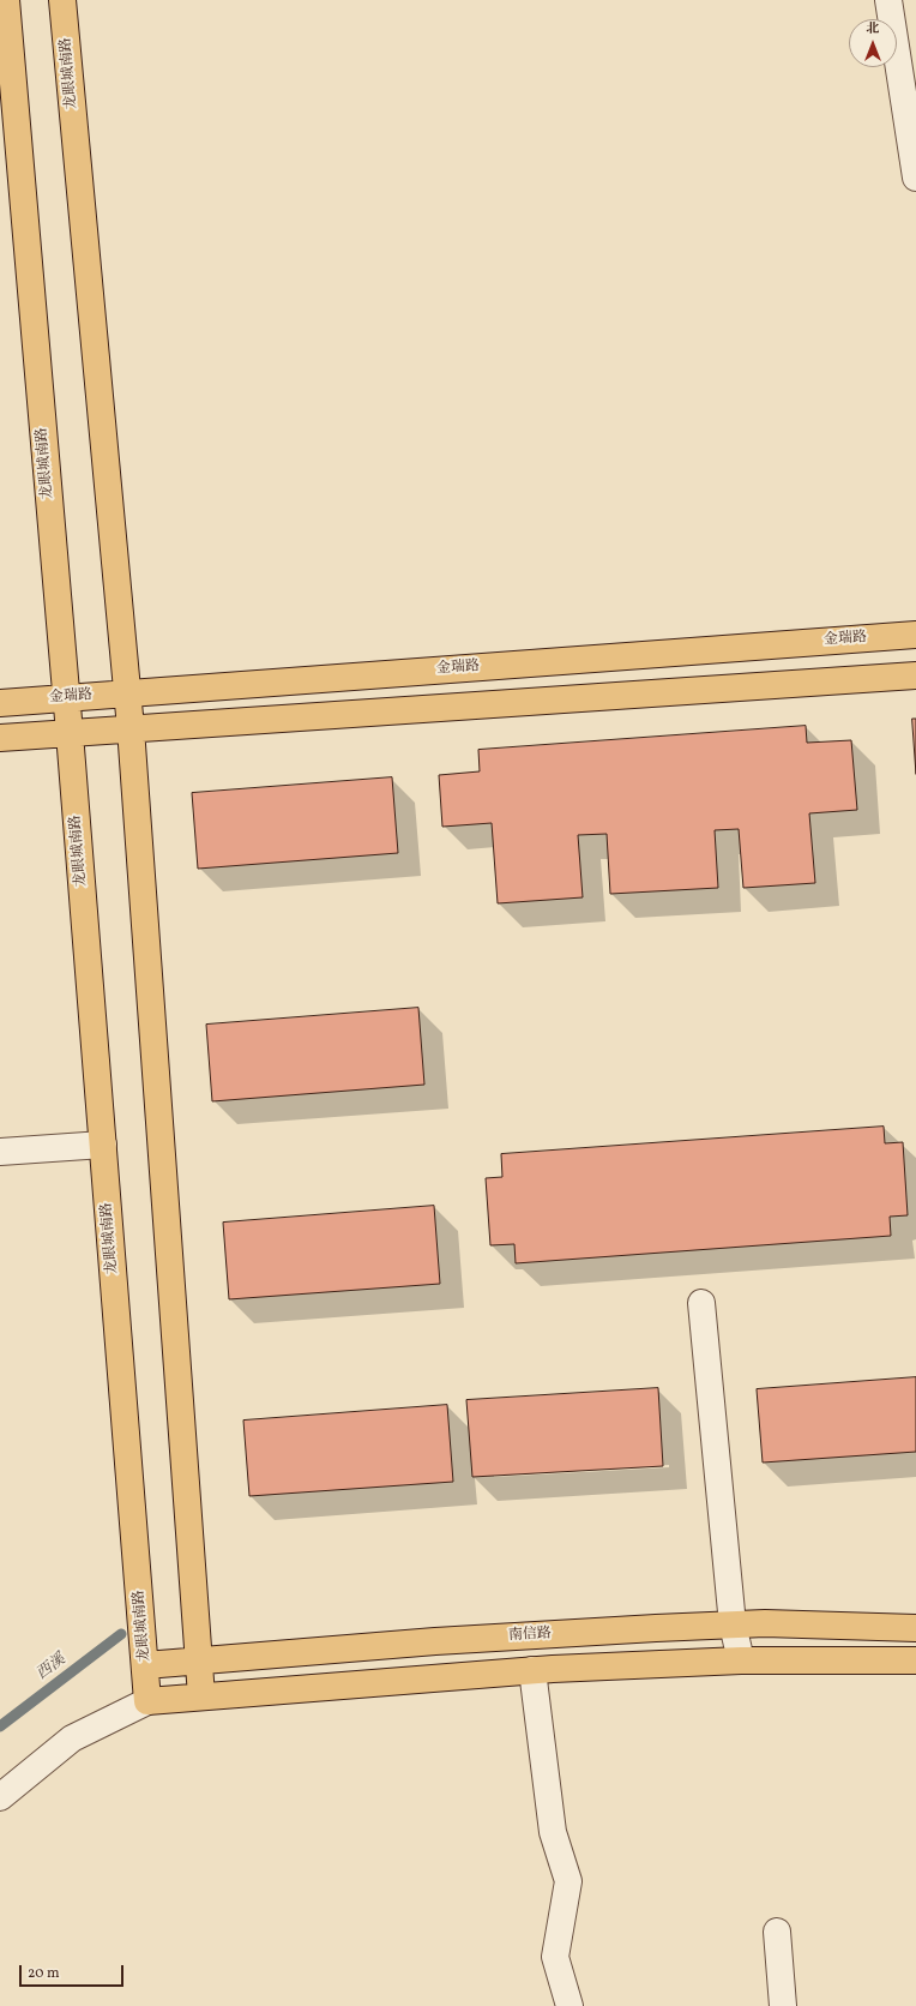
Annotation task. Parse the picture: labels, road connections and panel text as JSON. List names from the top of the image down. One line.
{"streets":{"main road":["龙眼城南路","金瑞路","南信路"]},"crossings":[["龙眼城南路","金瑞路"],["龙眼城南路","南信路"]],"water":["西溪"],"scale_bar":"20 m","north":"top"}
